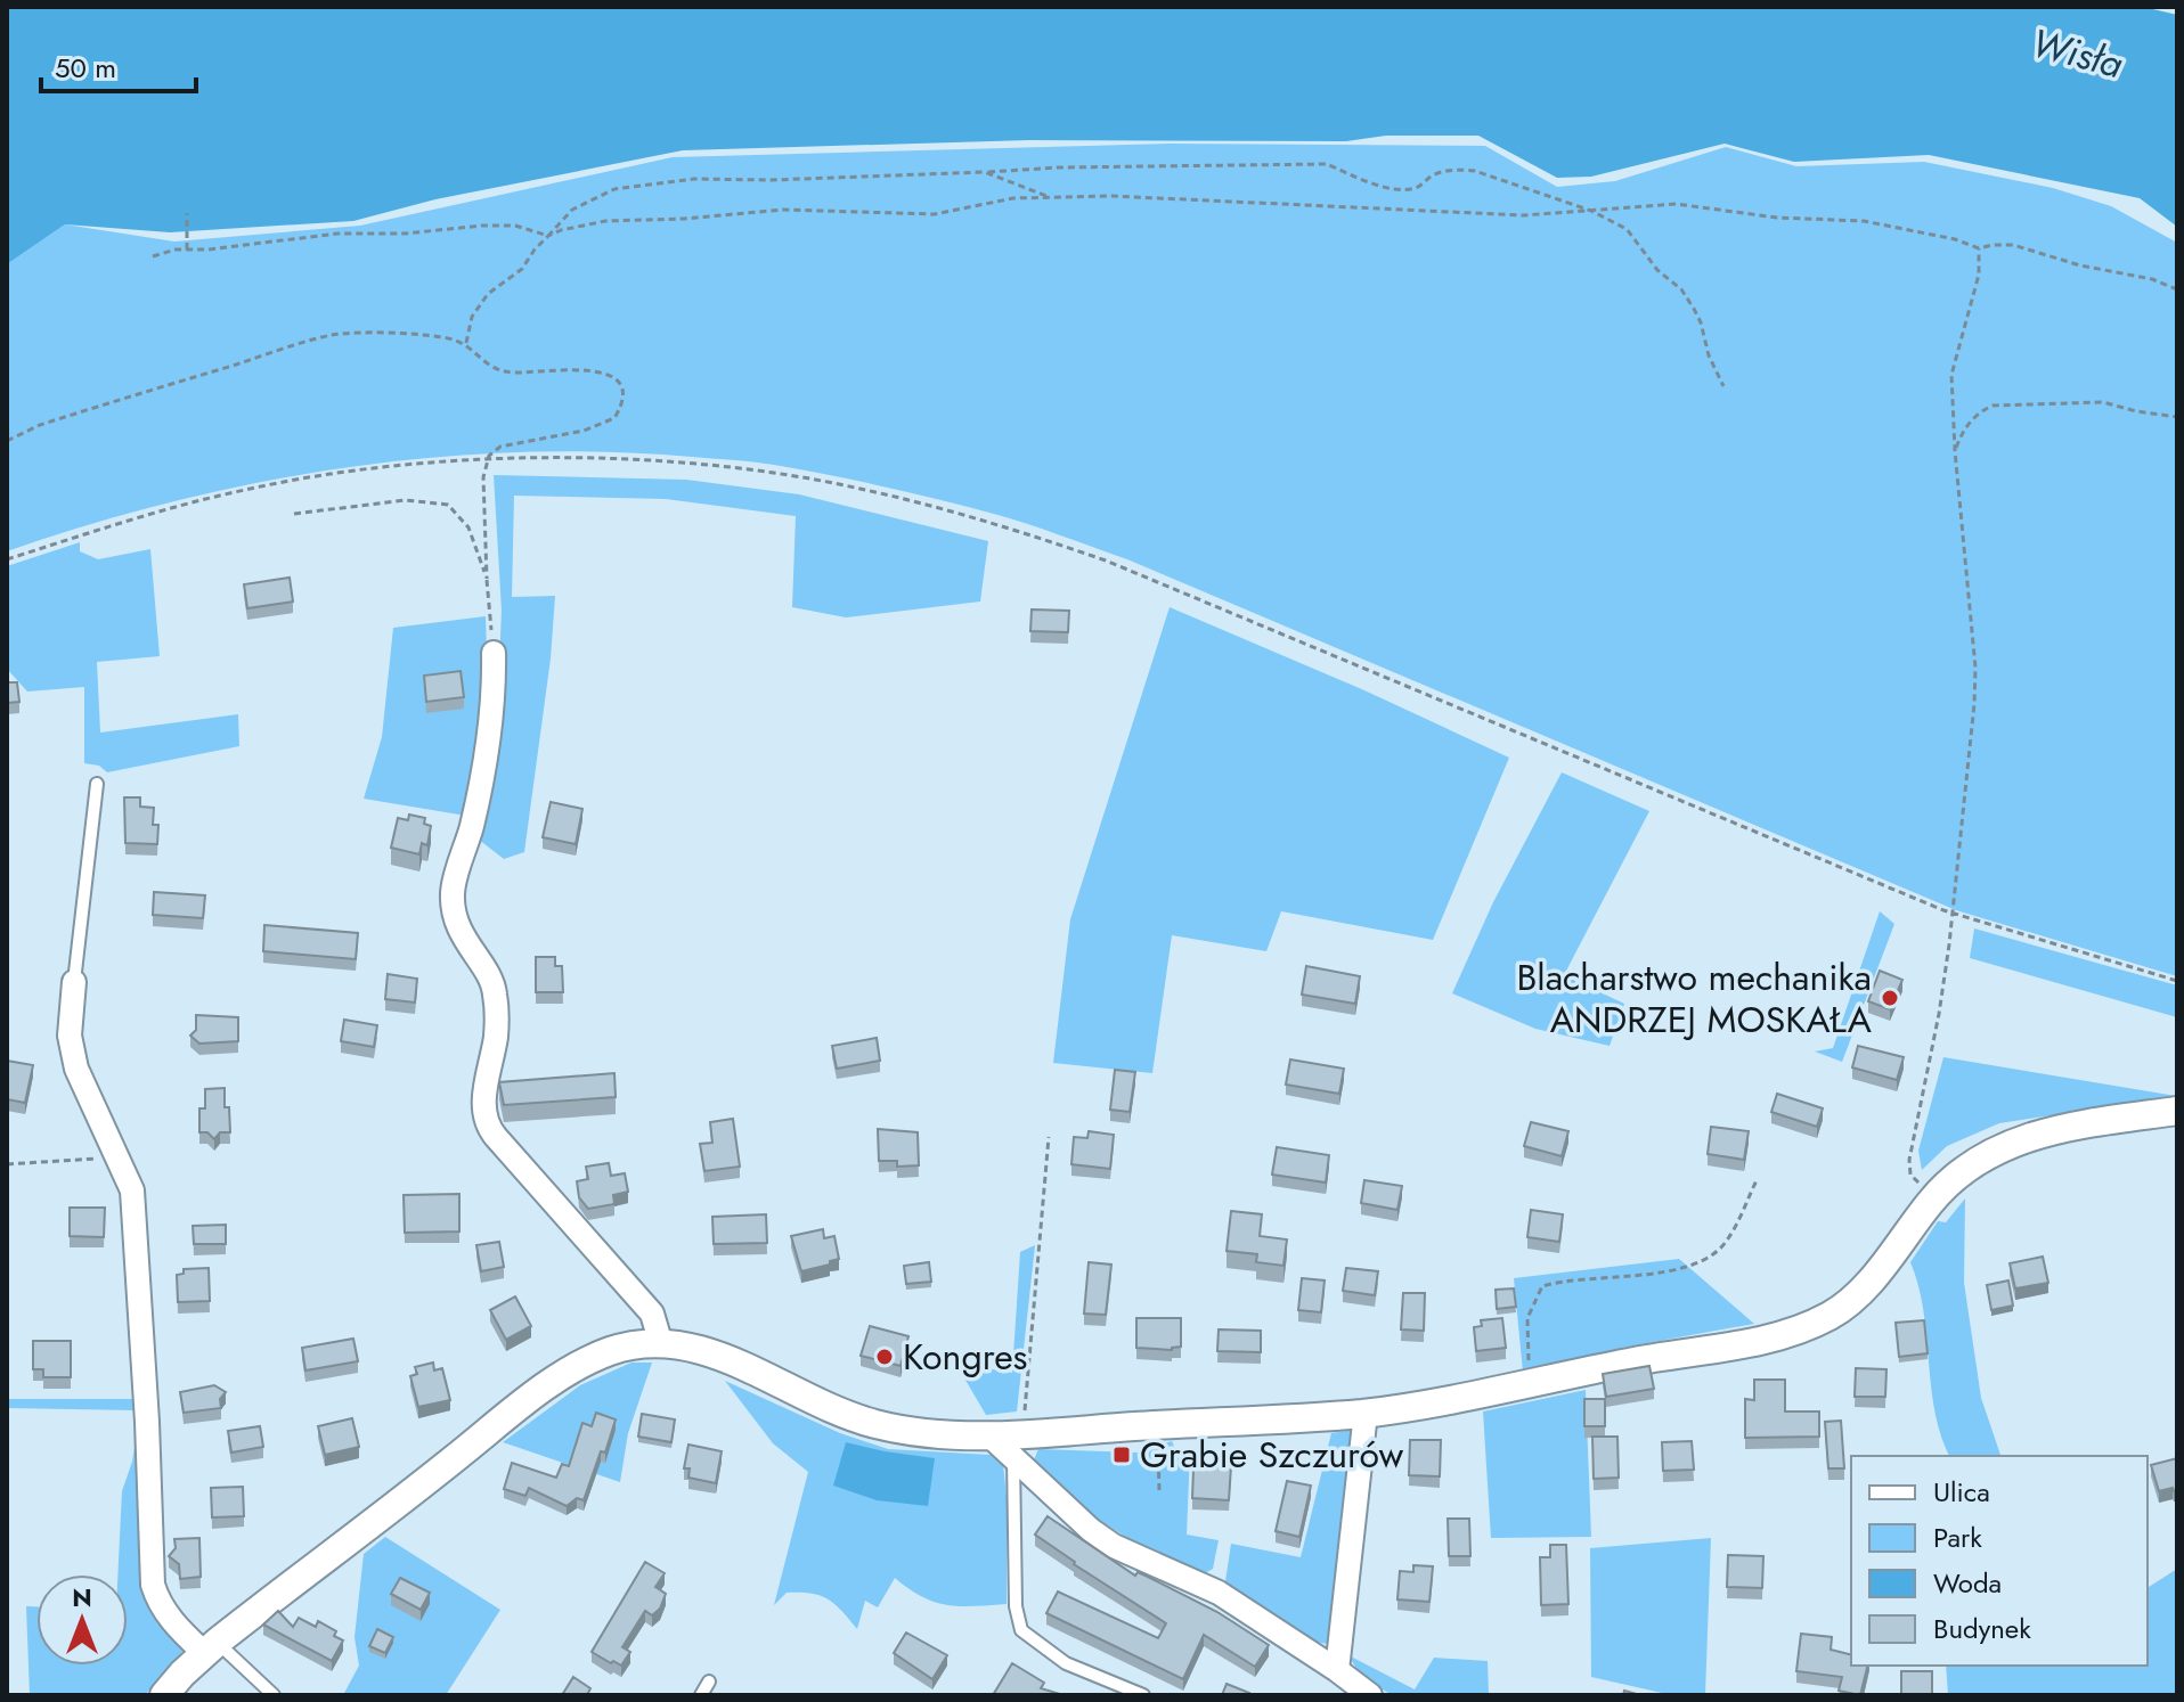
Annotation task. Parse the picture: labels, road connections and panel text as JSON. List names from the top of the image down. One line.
{"water":["Wisła"],"places":{"other":["Blacharstwo mechanika ANDRZEJ MOSKAŁA","Kongres"],"transit":["Grabie Szczurów"]},"legend":["Ulica","Park","Woda","Budynek"],"scale_bar":"50 m","north":"top"}
